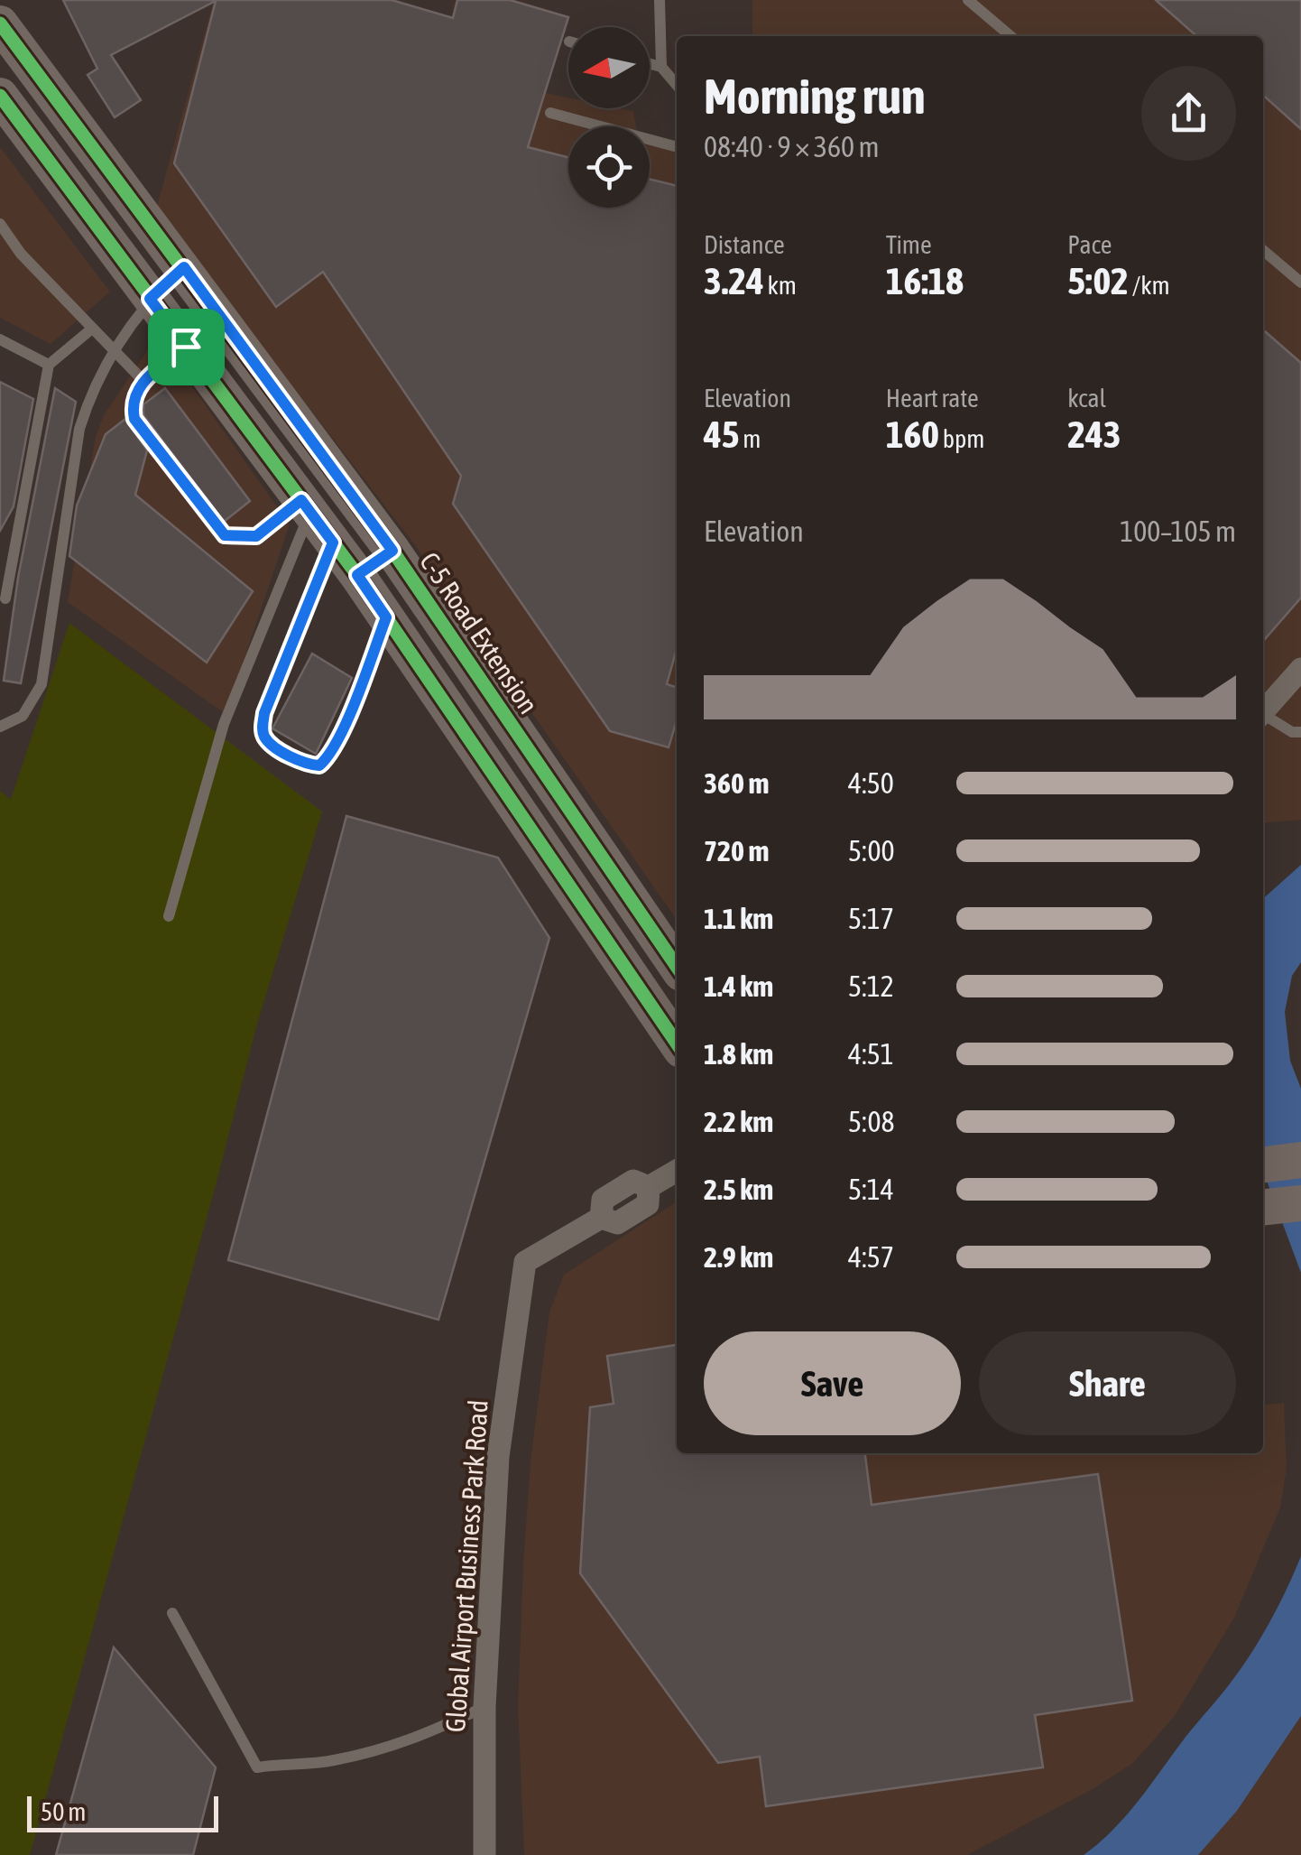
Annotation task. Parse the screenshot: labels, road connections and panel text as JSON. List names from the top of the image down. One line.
{"streets":{"main road":["C-5 Road Extension"],"street":["Global Airport Business Park Road"]},"scale_bar":"50 m","north":"left","page":{"heading":["Morning run","08:40 · 9 × 360 m"],"stats":[["Distance","3.24 km"],["Time","16:18"],["Pace","5:02 /km"],["Elevation","45 m"],["Heart rate","160 bpm"],["kcal","243"]],"chart":["Elevation","100–105 m"],"list":[{"name":"360 m","note":"4:50"},{"name":"720 m","note":"5:00"},{"name":"1.1 km","note":"5:17"},{"name":"1.4 km","note":"5:12"},{"name":"1.8 km","note":"4:51"},{"name":"2.2 km","note":"5:08"},{"name":"2.5 km","note":"5:14"},{"name":"2.9 km","note":"4:57"}],"buttons":["Save","Share"],"scale":"50 m"}}
